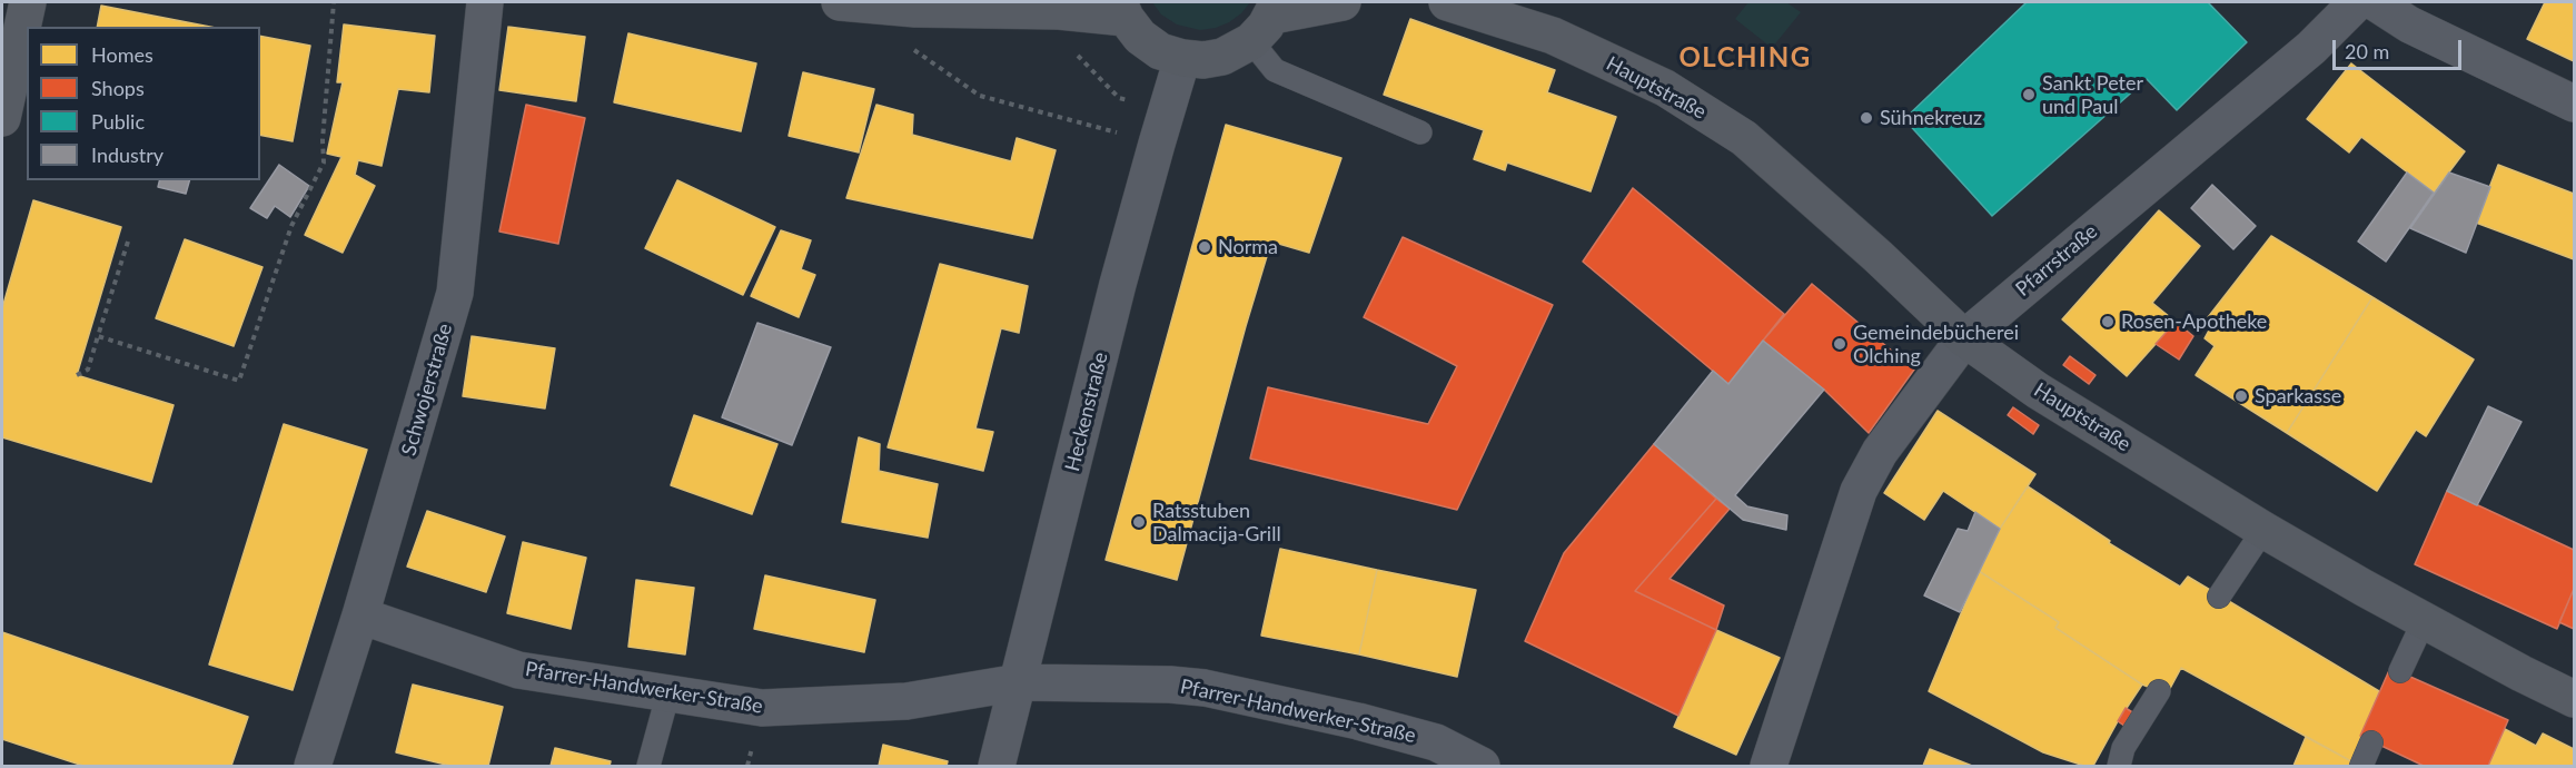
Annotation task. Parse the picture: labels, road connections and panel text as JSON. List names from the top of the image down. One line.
{"streets":{"street":["Hauptstraße","Pfarrstraße","Schwojerstraße","Heckenstraße","Pfarrer-Handwerker-Straße"]},"crossings":[["Hauptstraße","Pfarrstraße"],["Schwojerstraße","Pfarrer-Handwerker-Straße"],["Heckenstraße","Pfarrer-Handwerker-Straße"]],"districts":["OLCHING"],"places":["Sankt Peter und Paul","Sühnekreuz","Norma","Rosen-Apotheke","Gemeindebücherei Olching","Sparkasse","Ratsstuben Dalmacija-Grill"],"legend":["Homes","Shops","Public","Industry"],"scale_bar":"20 m"}
